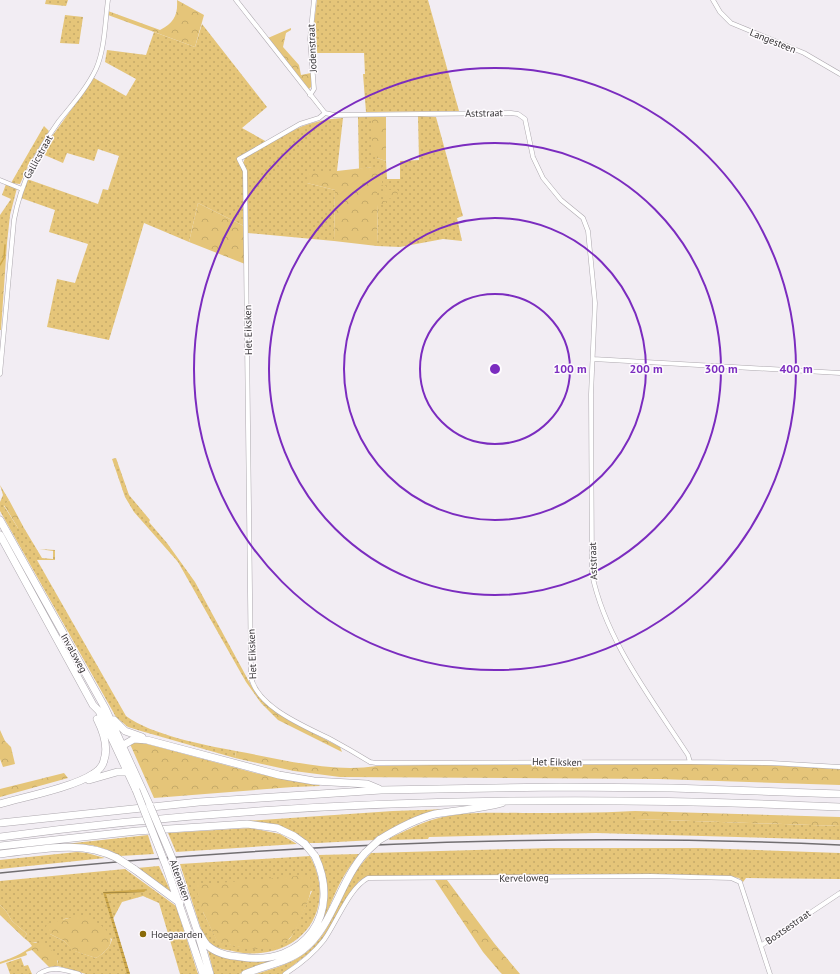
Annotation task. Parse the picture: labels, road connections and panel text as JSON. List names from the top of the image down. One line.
{"streets":{"highway":["Invalsweg","Altenaken"],"street":["Langesteen","Jodenstraat","Aststraat","Gallicstraat","Het Eiksken","Kerveloweg","Bostsestraat"]},"crossings":[["Aststraat","Het Eiksken"],["Invalsweg","Altenaken"],["Kerveloweg","Bostsestraat"]],"places":["Hoegaarden"],"rings":["100 m","200 m","300 m","400 m"]}
